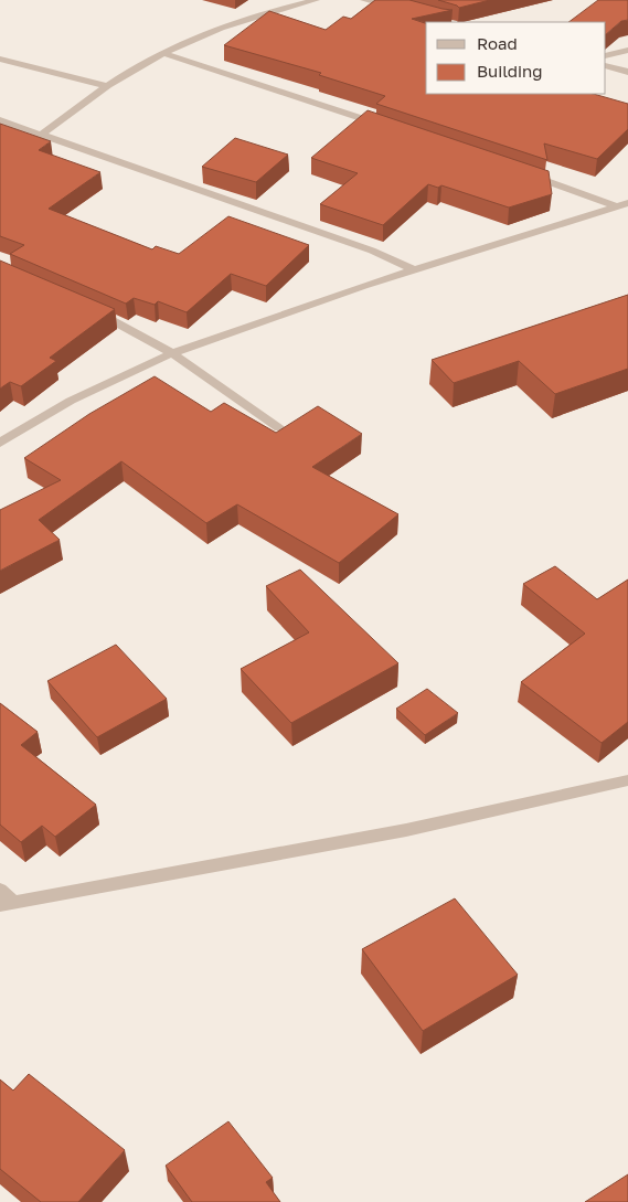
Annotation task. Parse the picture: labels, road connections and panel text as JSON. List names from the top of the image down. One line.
{"legend":["Road","Building"]}
